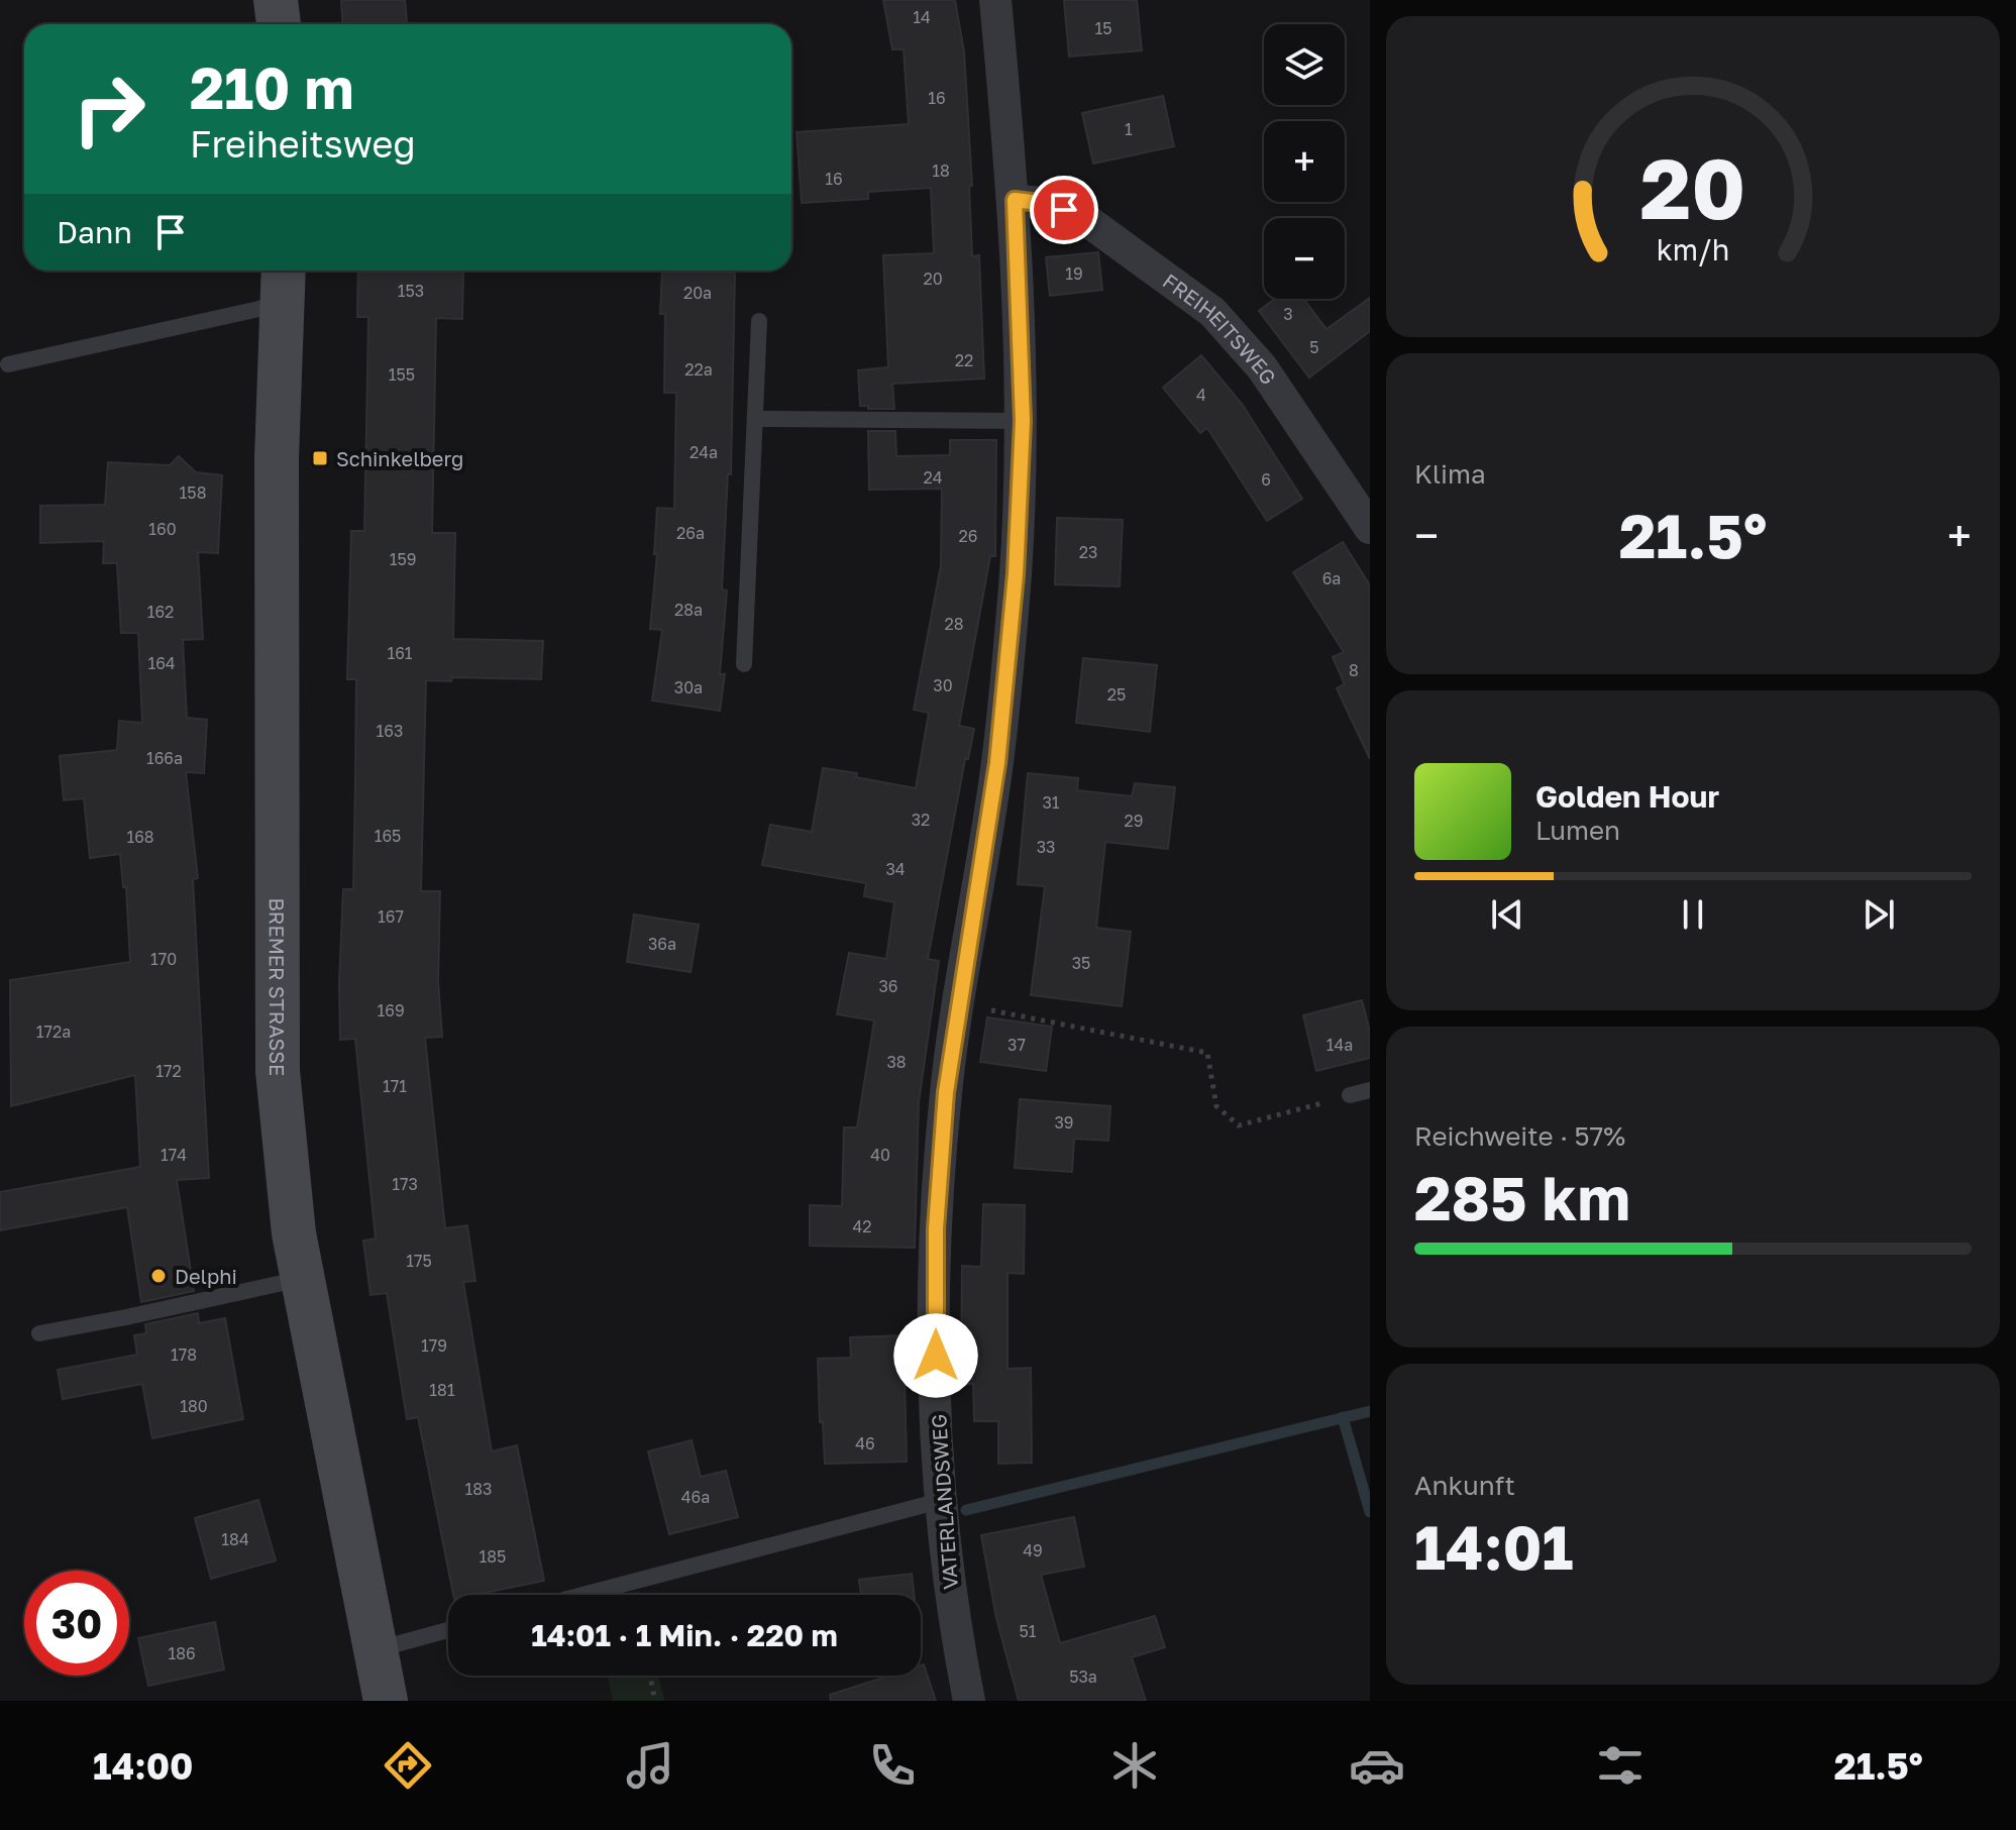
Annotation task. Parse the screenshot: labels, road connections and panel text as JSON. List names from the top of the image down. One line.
{"streets":{"main road":["BREMER STRASSE"],"street":["FREIHEITSWEG","VATERLANDSWEG"]},"crossings":[["FREIHEITSWEG","VATERLANDSWEG"]],"places":{"transit":["Schinkelberg"],"other":["Delphi"]},"house_numbers":["14","15","16","1","18","16","19","20","153","20a","3","5","22","22a","155","4","24a","24","6","158","160","26a","26","23","159","6a","28a","162","28","161","164","8","30","30a","25","163","166a","31","32","29","165","168","33","34","167","36a","170","35","36","169","172a","37","14a","38","172","171","39","174","40","173","42","175","179","178","181","180","46","183","46a","184","49","185","51","186","53a"],"page":{"map_buttons":["+","−"],"turn":["210 m","Freiheitsweg"],"then":"Dann","tile":["Klima",["Reichweite · 57%","285 km"],["Ankunft","14:01"]],"heat":["−","21.5°","+"],"song":["Golden Hour","Lumen"],"limit":"30","trip":"14:01 · 1 Min. · 220 m","tabs":["14:00","21.5°"],"gauge":["20","km/h"]}}
